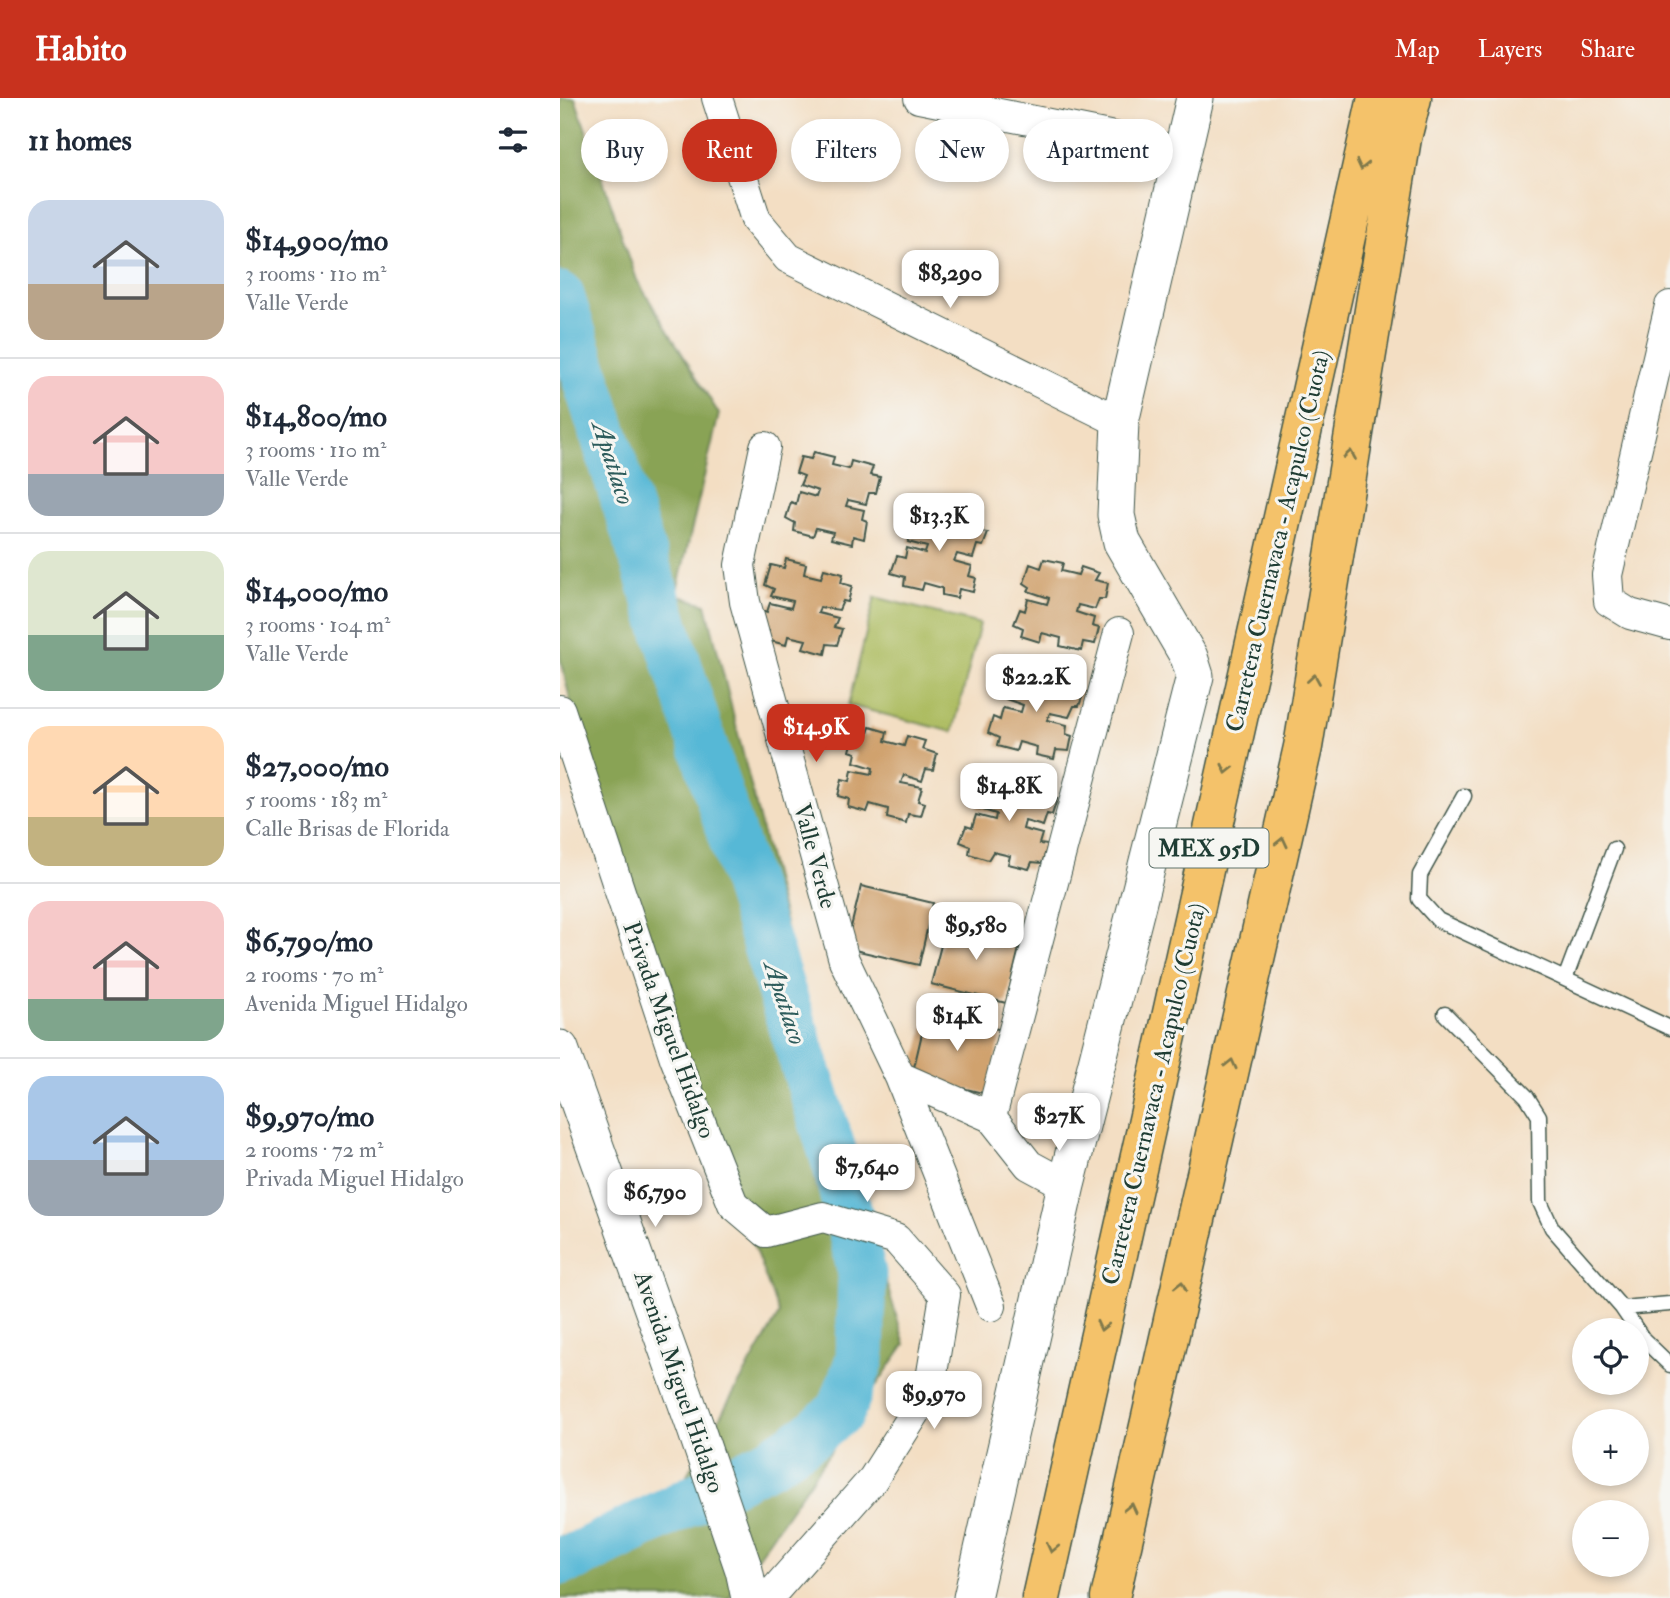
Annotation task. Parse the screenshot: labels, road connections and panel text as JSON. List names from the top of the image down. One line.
{"streets":{"highway":["Carretera Cuernavaca - Acapulco (Cuota)","MEX 95D"],"street":["Valle Verde","Privada Miguel Hidalgo","Avenida Miguel Hidalgo"]},"water":["Apatlaco"],"page":{"header":"Habito","nav":["Map","Layers","Share"],"heading":"11 homes","chip":["Buy","Rent","Filters","New","Apartment"],"list":[{"name":"$14,900/mo","note":"3 rooms · 110 m² · Valle Verde"},{"name":"$14,800/mo","note":"3 rooms · 110 m² · Valle Verde"},{"name":"$14,000/mo","note":"3 rooms · 104 m² · Valle Verde"},{"name":"$27,000/mo","note":"5 rooms · 183 m² · Calle Brisas de Florida"},{"name":"$6,790/mo","note":"2 rooms · 70 m² · Avenida Miguel Hidalgo"},{"name":"$9,970/mo","note":"2 rooms · 72 m² · Privada Miguel Hidalgo"}],"price":["$8,290","$13.3K","$22.2K","$14.9K","$14.8K","$9,580","$14K","$27K","$7,640","$6,790","$9,970"],"map_buttons":["+","−"]}}
